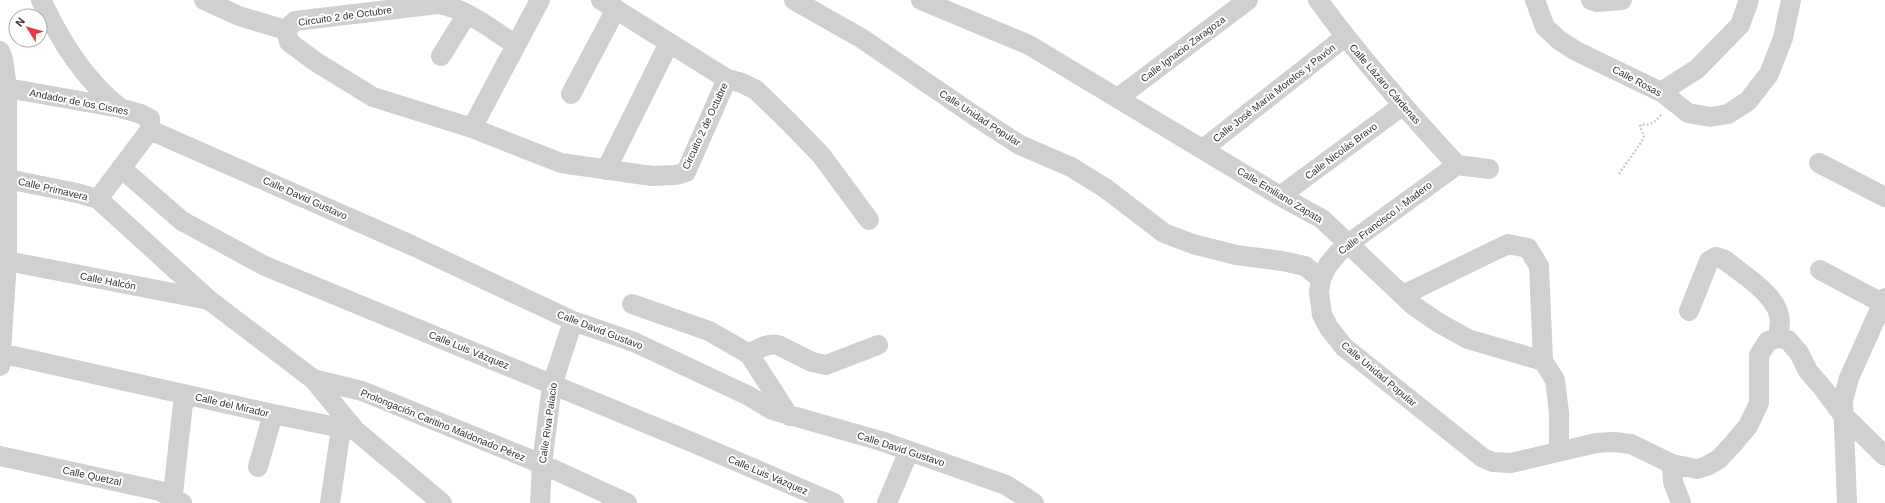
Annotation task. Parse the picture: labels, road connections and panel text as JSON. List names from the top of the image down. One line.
{"streets":{"street":["Circuito 2 de Octubre","Calle Ignacio Zaragoza","Calle Rosas","Calle Lázaro Cárdenas","Calle José María Morelos y Pavón","Andador de los Cisnes","Calle Unidad Popular","Calle Nicolás Bravo","Calle Primavera","Calle Emiliano Zapata","Calle David Gustavo","Calle Francisco I. Madero","Calle Halcón","Calle Luis Vázquez","Calle del Mirador","Calle Riva Palacio","Prolongación Caritino Maldonado Pérez","Calle Quetzal"]},"crossings":[["Calle Ignacio Zaragoza","Calle Emiliano Zapata"],["Calle Lázaro Cárdenas","Calle José María Morelos y Pavón"],["Calle Lázaro Cárdenas","Calle Nicolás Bravo"],["Calle Lázaro Cárdenas","Calle Francisco I. Madero"],["Calle José María Morelos y Pavón","Calle Emiliano Zapata"],["Andador de los Cisnes","Calle Primavera"],["Andador de los Cisnes","Calle David Gustavo"],["Calle Unidad Popular","Calle Francisco I. Madero"],["Calle Nicolás Bravo","Calle Emiliano Zapata"],["Calle Primavera","Calle David Gustavo"],["Calle Primavera","Calle Luis Vázquez"],["Calle Primavera","Prolongación Caritino Maldonado Pérez"],["Calle Emiliano Zapata","Calle Francisco I. Madero"],["Calle David Gustavo","Calle Riva Palacio"],["Calle Halcón","Prolongación Caritino Maldonado Pérez"],["Calle Luis Vázquez","Calle Riva Palacio"],["Calle Riva Palacio","Prolongación Caritino Maldonado Pérez"]],"north":"top left"}
